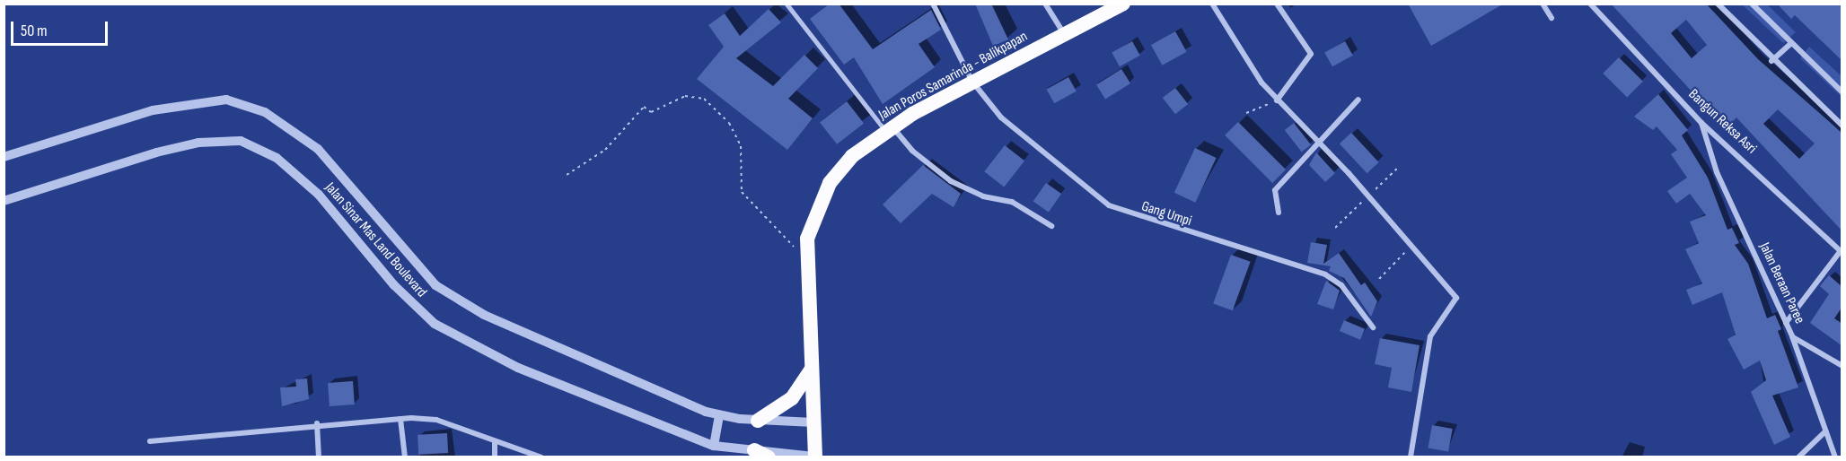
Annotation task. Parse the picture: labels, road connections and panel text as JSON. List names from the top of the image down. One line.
{"streets":{"highway":["Jalan Poros Samarinda - Balikpapan"],"street":["Bangun Reksa Asri","Gang Umpi","Jalan Sinar Mas Land Boulevard","Jalan Beraan Paree"]},"crossings":[["Jalan Poros Samarinda - Balikpapan","Gang Umpi"],["Jalan Poros Samarinda - Balikpapan","Jalan Sinar Mas Land Boulevard"],["Bangun Reksa Asri","Jalan Beraan Paree"]],"scale_bar":"50 m"}
